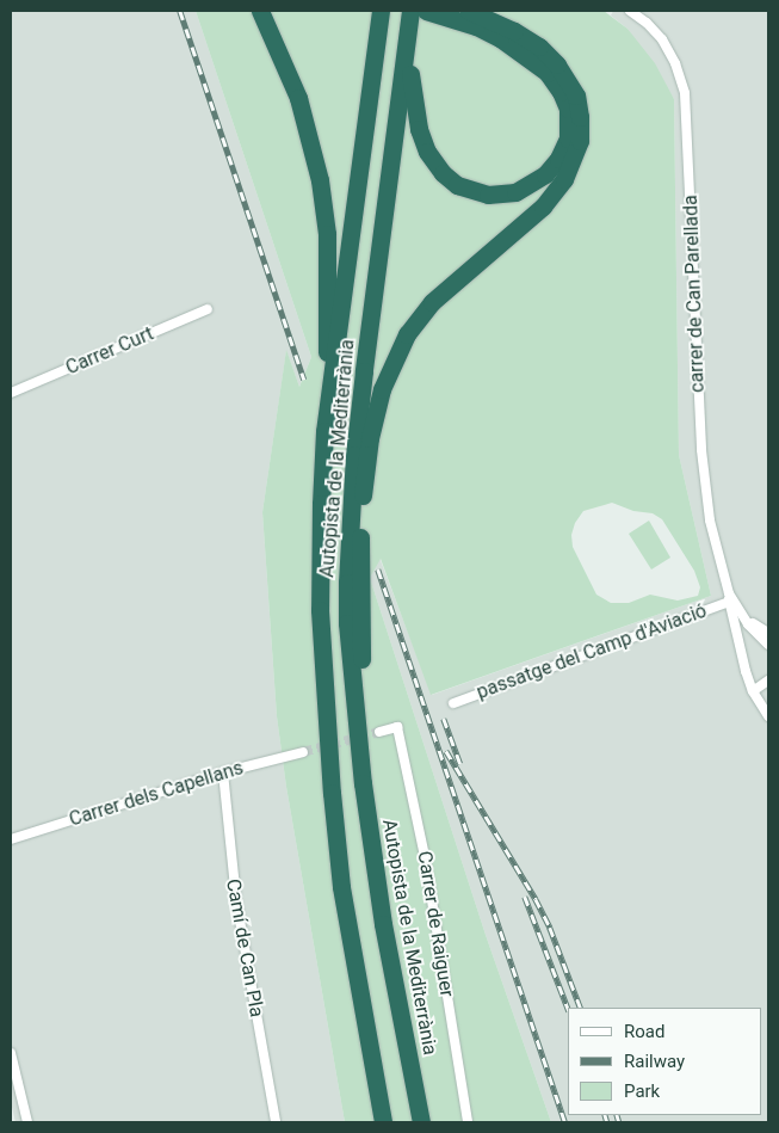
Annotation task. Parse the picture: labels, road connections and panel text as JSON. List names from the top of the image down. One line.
{"streets":{"highway":["Autopista de la Mediterrània"],"street":["carrer de Can Parellada","Carrer Curt","passatge del Camp d'Aviació","Carrer dels Capellans","Carrer de Raiguer","Camí de Can Pla"]},"crossings":[["carrer de Can Parellada","passatge del Camp d'Aviació"],["Carrer dels Capellans","Camí de Can Pla"]],"legend":["Road","Railway","Park"]}
